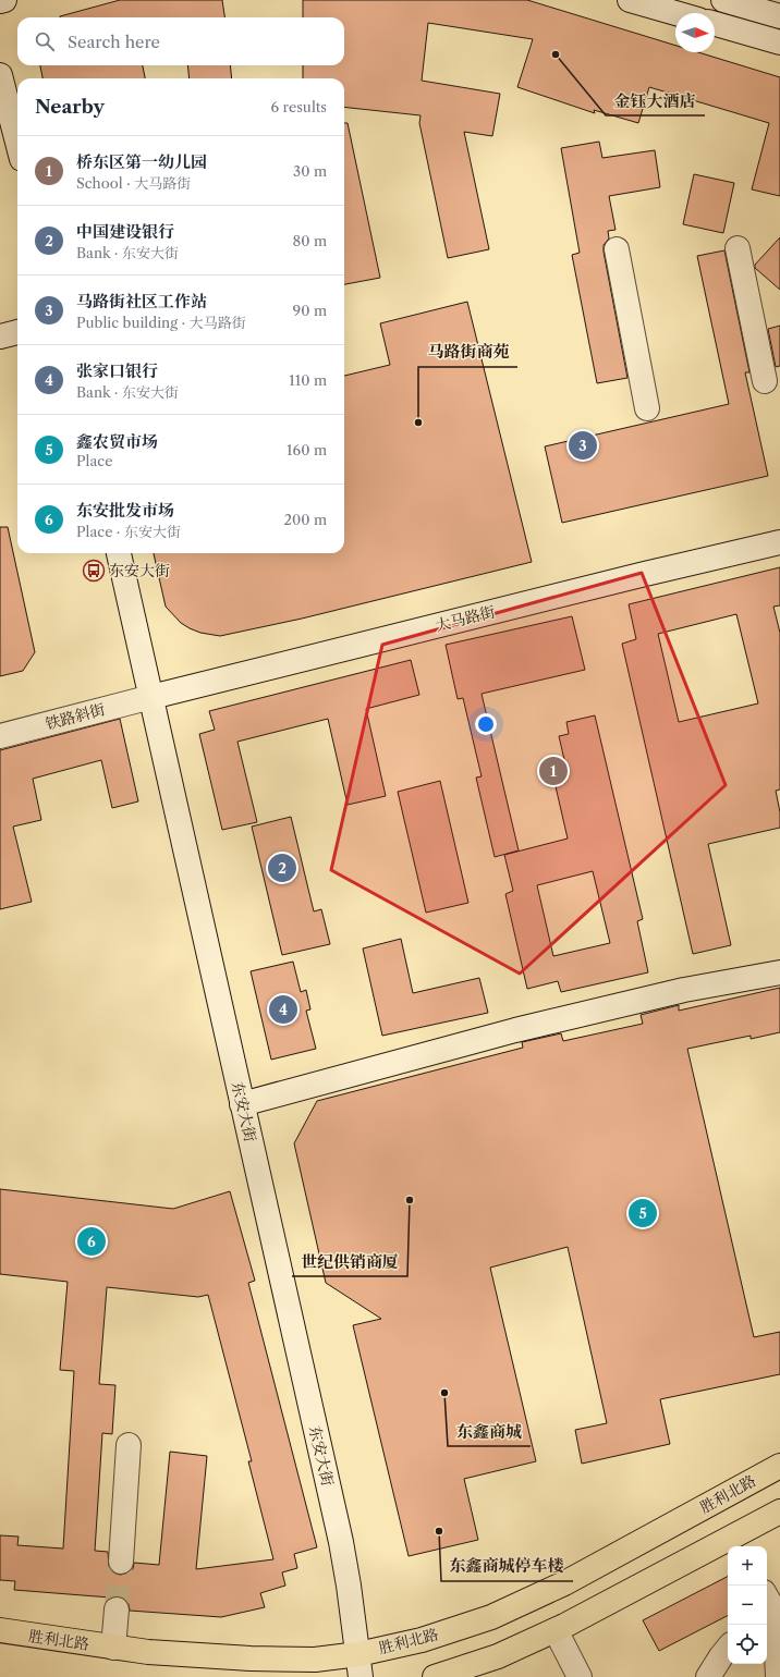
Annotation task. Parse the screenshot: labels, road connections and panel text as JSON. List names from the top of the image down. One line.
{"streets":{"highway":["胜利北路"],"street":["大马路街","铁路斜街","东安大街"]},"crossings":[["大马路街","铁路斜街"],["大马路街","东安大街"],["铁路斜街","东安大街"],["东安大街","胜利北路"]],"places":{"other":["金钰大酒店","马路街商苑","世纪供销商厦","东鑫商城","东鑫商城停车楼"],"bus stop":["东安大街"]},"north":"right","page":{"search":"Search here","heading":["Nearby","6 results"],"list":[{"mark":"1","name":"桥东区第一幼儿园","note":"School · 大马路街","value":"30 m"},{"mark":"2","name":"中国建设银行","note":"Bank · 东安大街","value":"80 m"},{"mark":"3","name":"马路街社区工作站","note":"Public building · 大马路街","value":"90 m"},{"mark":"4","name":"张家口银行","note":"Bank · 东安大街","value":"110 m"},{"mark":"5","name":"鑫农贸市场","note":"Place","value":"160 m"},{"mark":"6","name":"东安批发市场","note":"Place · 东安大街","value":"200 m"}],"pins":["3","1","2","4","5","6"],"map_buttons":["+","−"]}}
